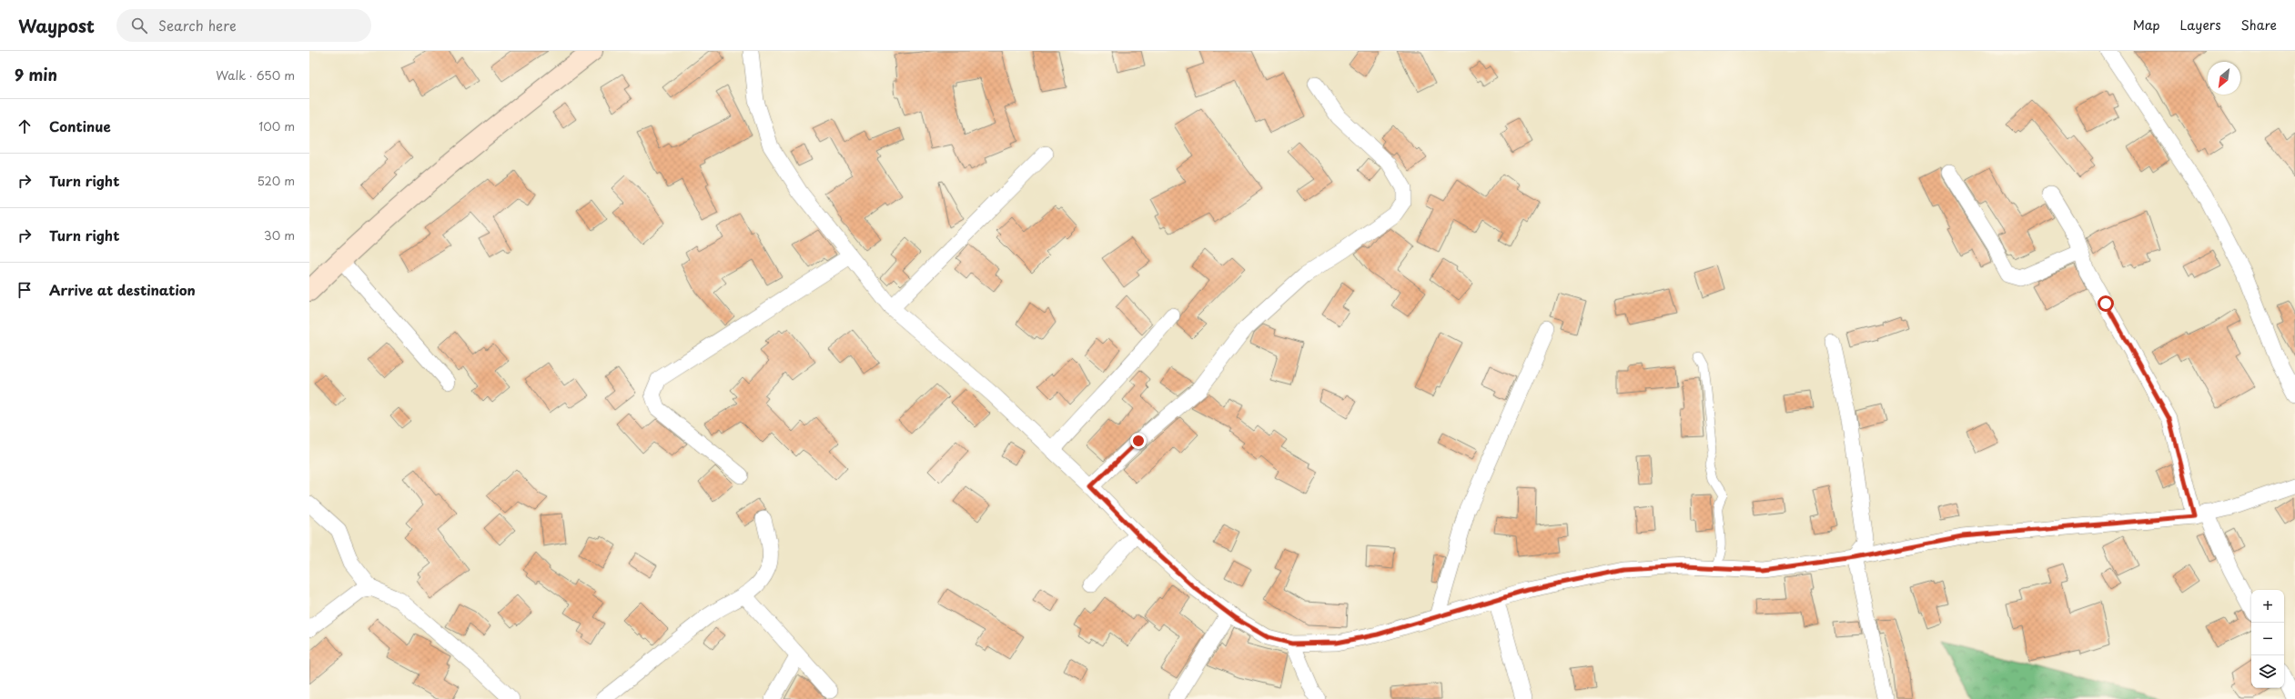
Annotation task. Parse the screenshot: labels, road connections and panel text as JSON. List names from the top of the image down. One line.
{"north":"bottom left","page":{"header":"Waypost","search":"Search here","nav":["Map","Layers","Share"],"heading":["9 min","Walk · 650 m"],"list":[["Continue","100 m"],["Turn right","520 m"],["Turn right","30 m"],"Arrive at destination"],"map_buttons":["+","−"]}}
